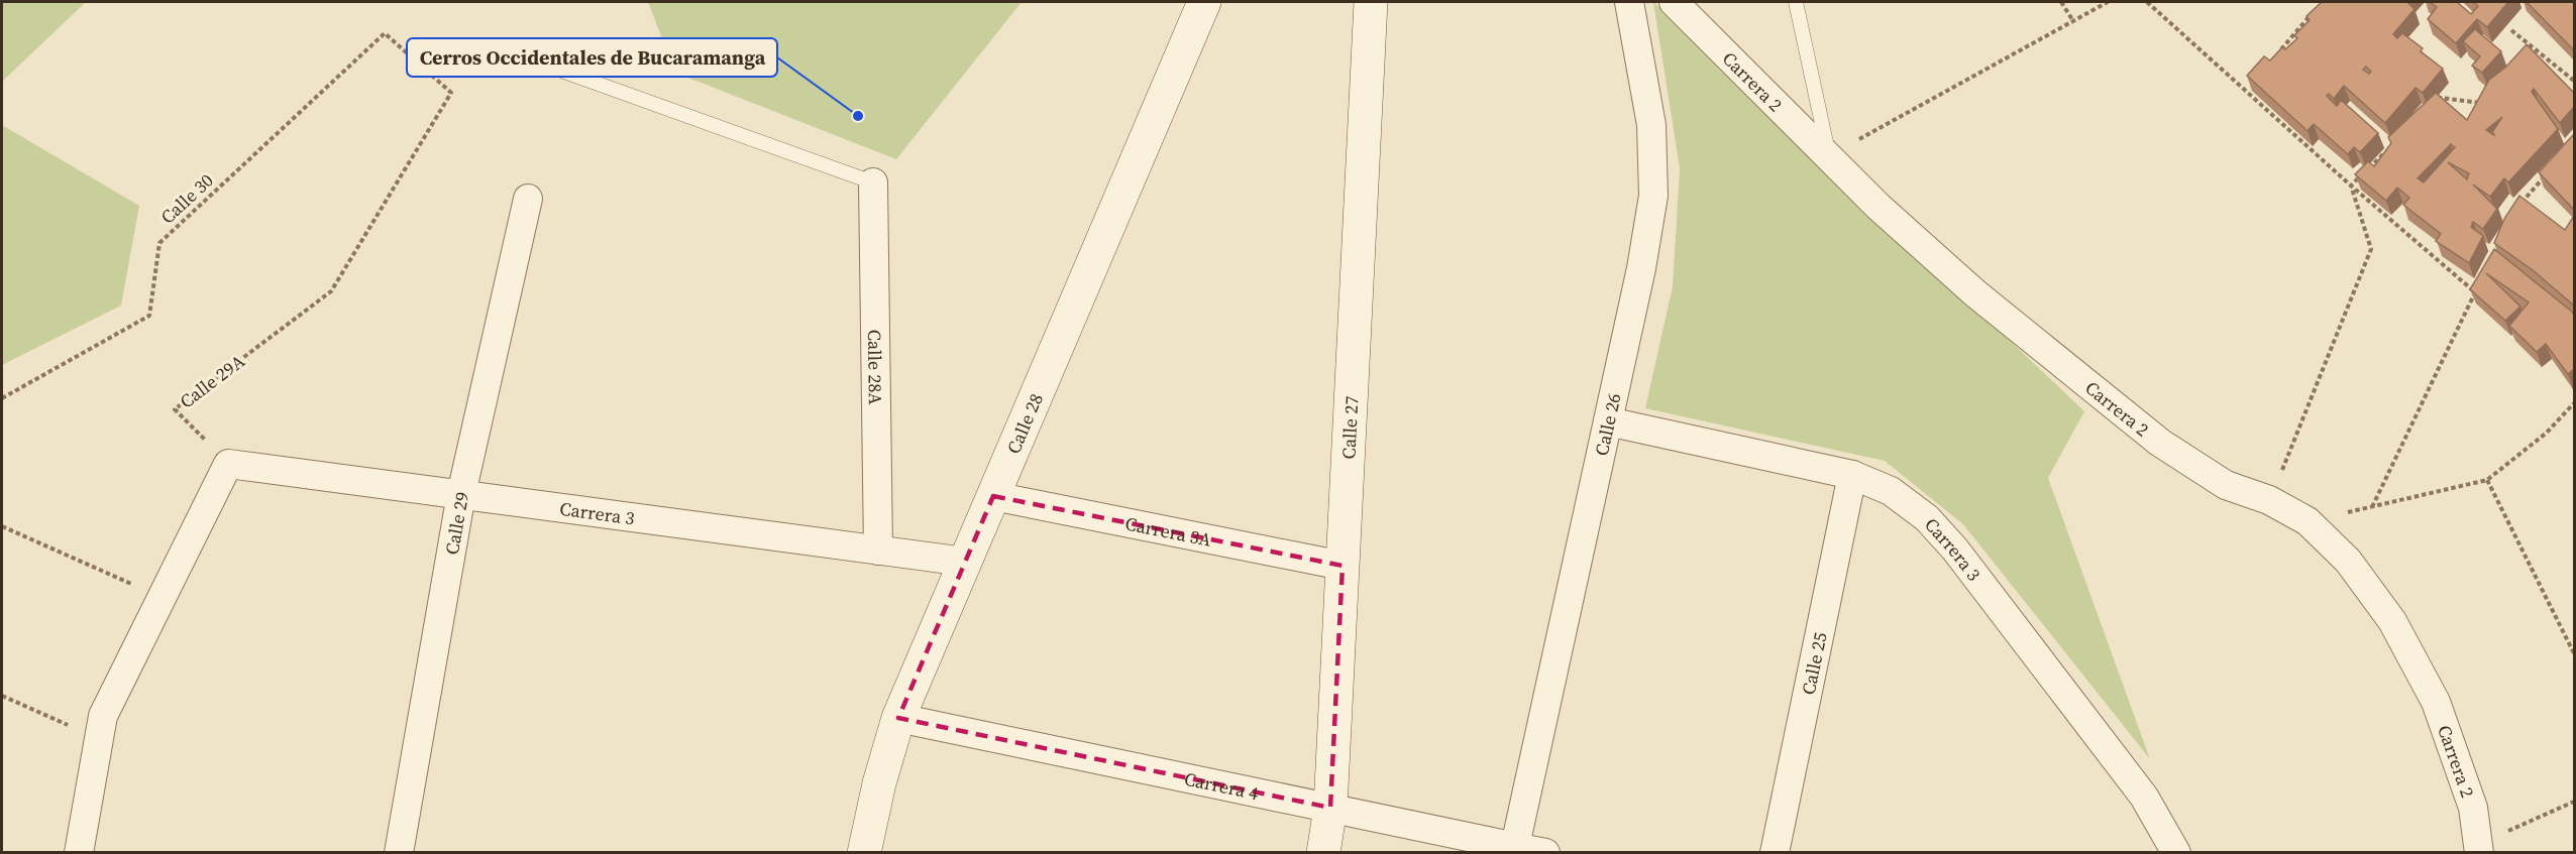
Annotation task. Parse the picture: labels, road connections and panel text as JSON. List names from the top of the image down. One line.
{"streets":{"street":["Carrera 2","Calle 28A","Calle 28","Calle 26","Calle 27","Carrera 3","Calle 29","Carrera 3A","Calle 25","Carrera 4"],"path":["Calle 30","Calle 29A"]},"crossings":[["Calle 30","Calle 29A"],["Calle 28A","Carrera 3"],["Calle 29A","Carrera 3"],["Calle 28","Carrera 3"],["Calle 28","Carrera 3A"],["Calle 28","Carrera 4"],["Calle 26","Carrera 3"],["Calle 26","Carrera 4"],["Calle 27","Carrera 3A"],["Calle 27","Carrera 4"],["Carrera 3","Calle 29"],["Carrera 3","Calle 25"]],"places":["Cerros Occidentales de Bucaramanga"]}
